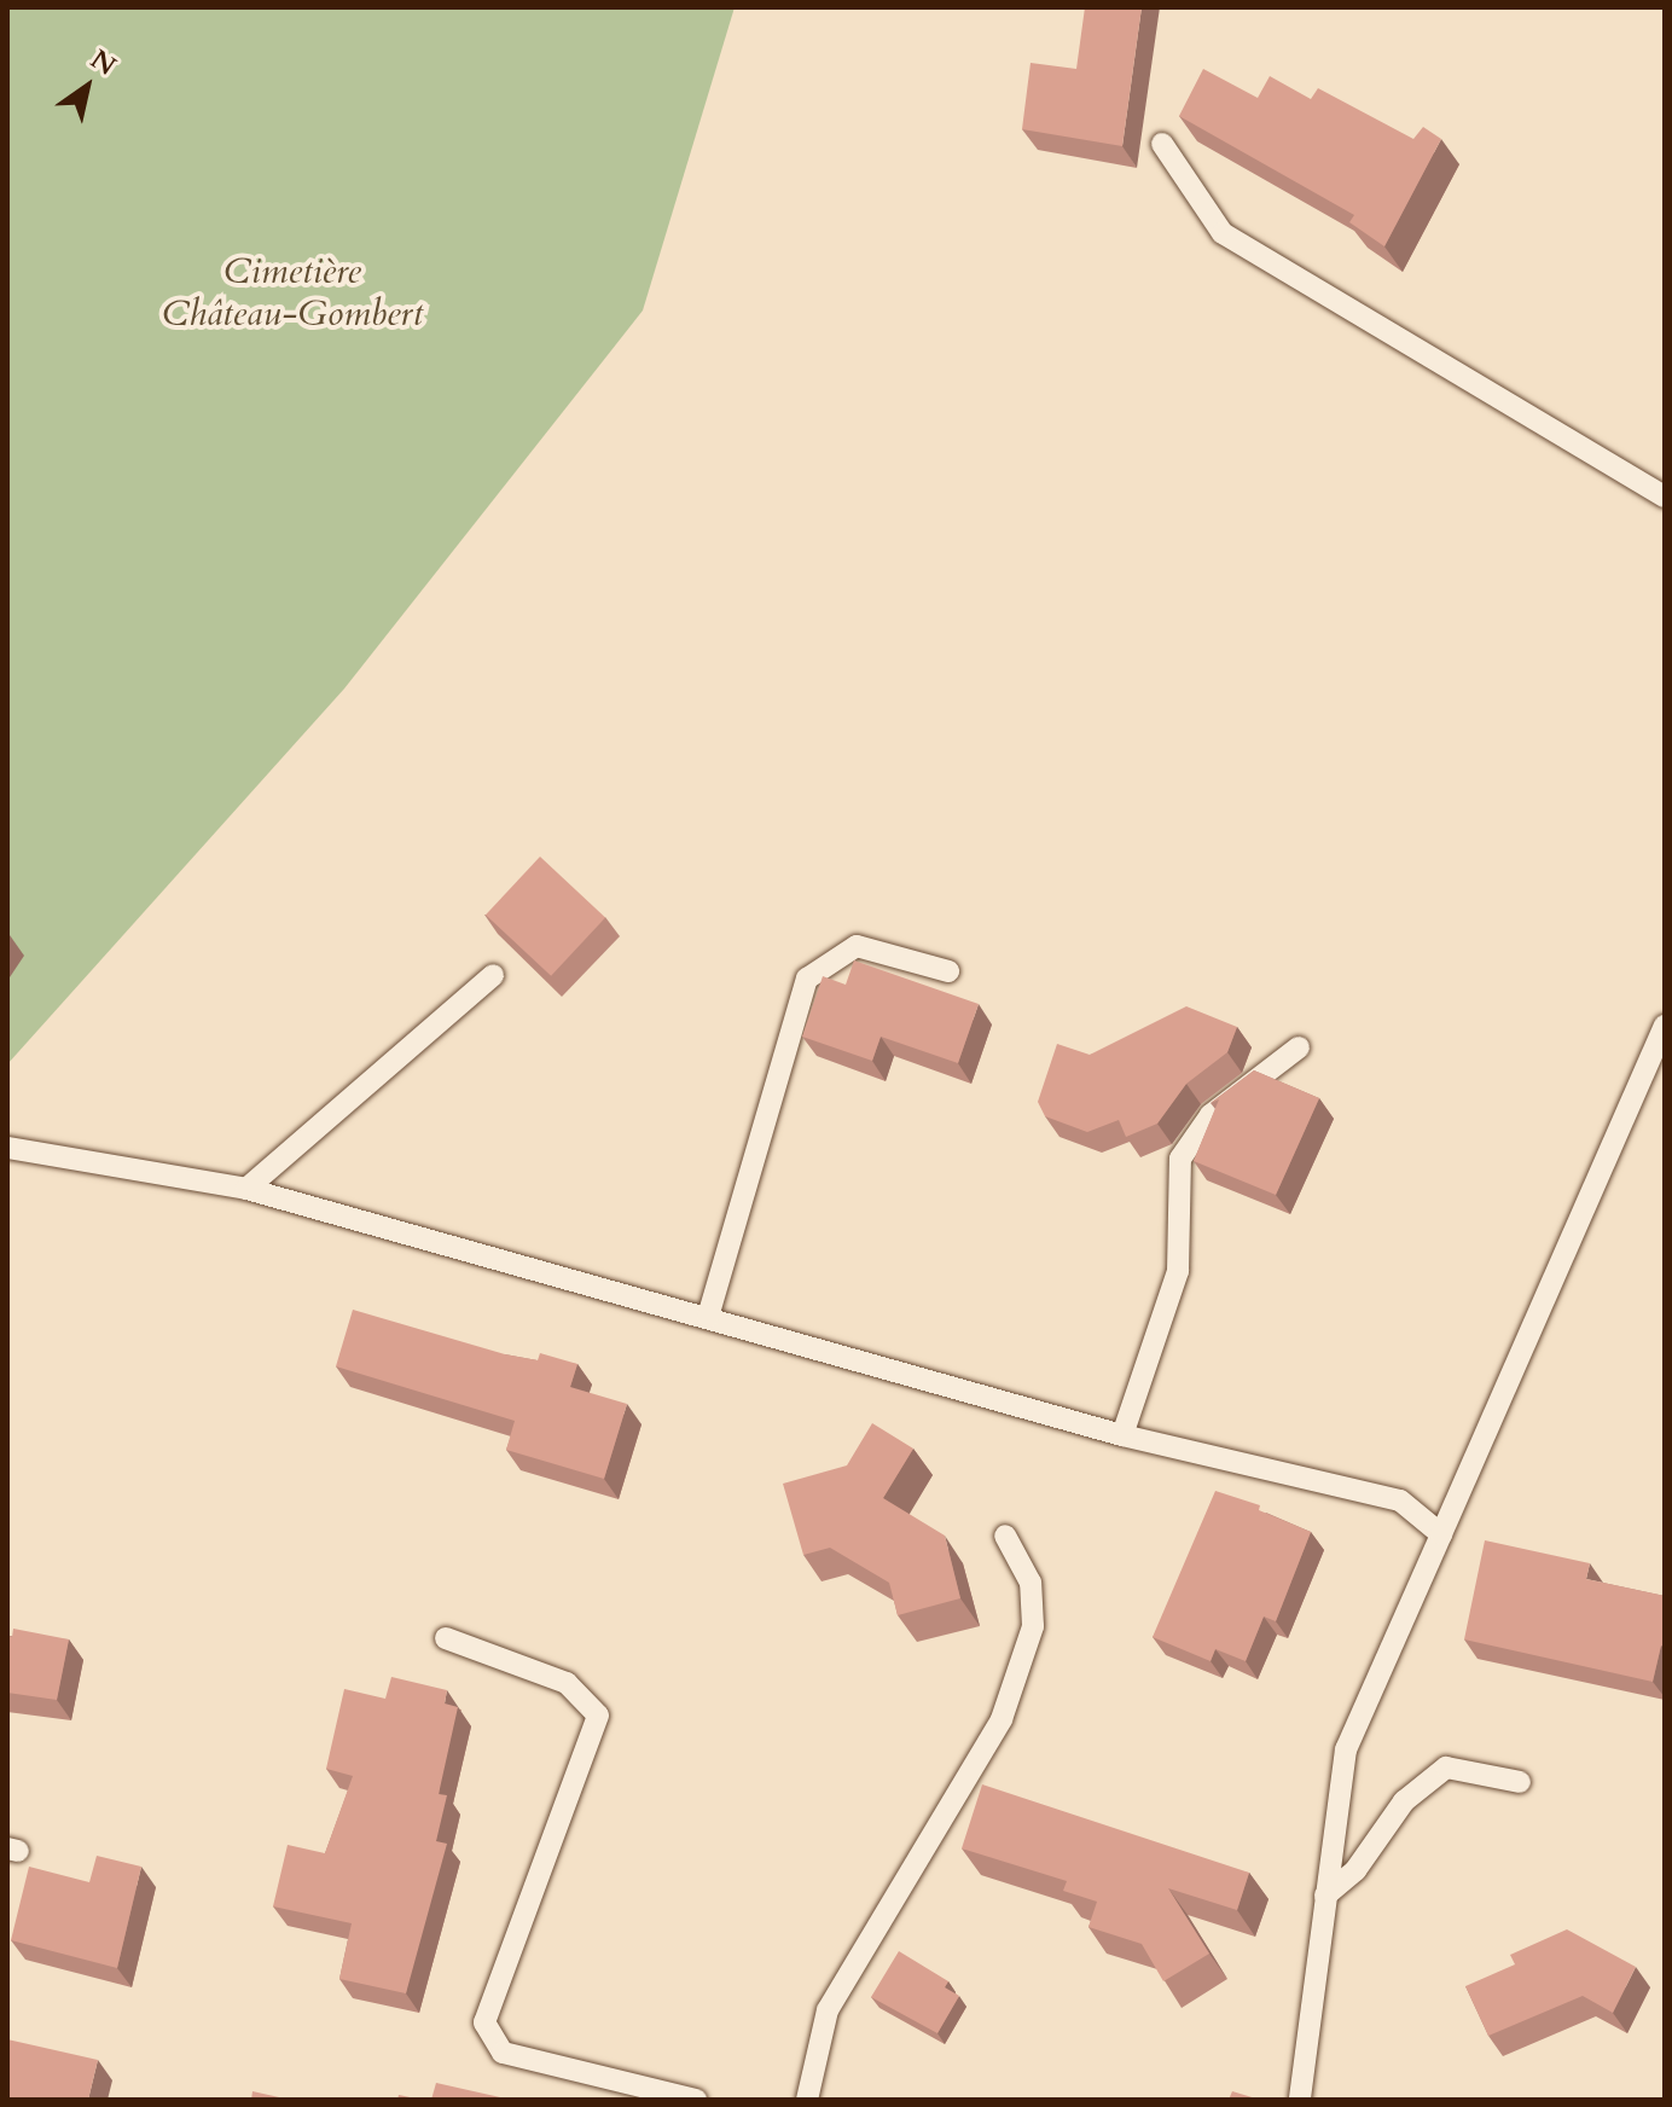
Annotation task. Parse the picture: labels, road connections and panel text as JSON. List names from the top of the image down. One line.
{"parks":["Cimetière Château-Gombert"],"north":"top right"}
